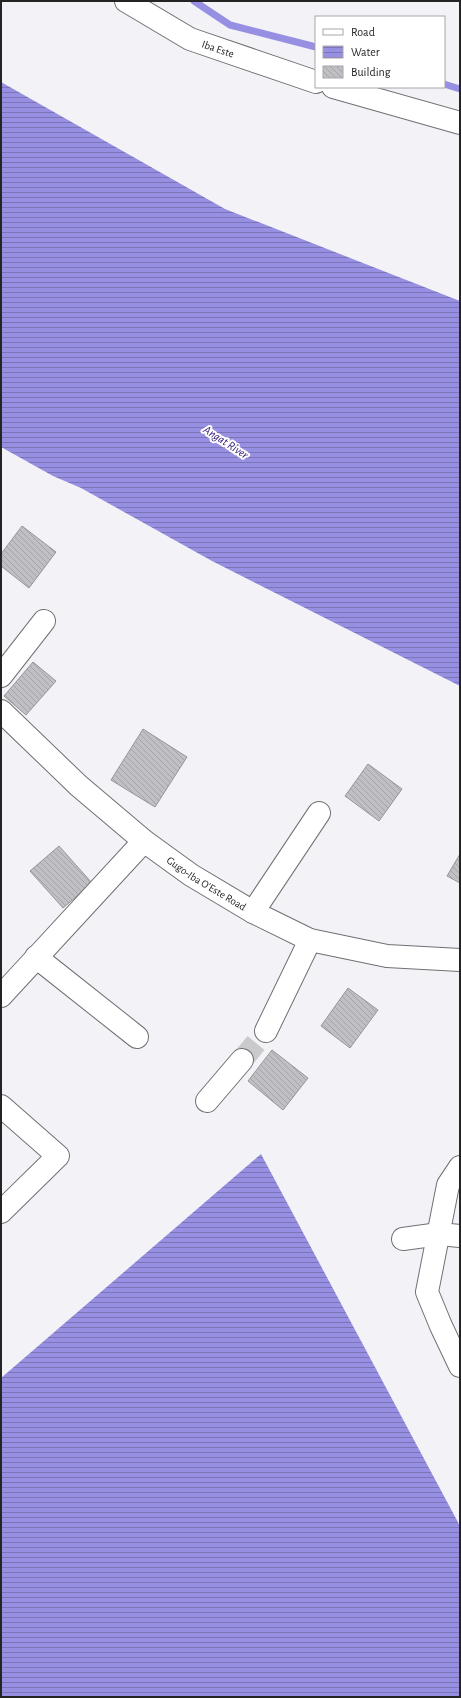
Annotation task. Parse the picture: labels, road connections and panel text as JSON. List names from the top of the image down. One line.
{"streets":{"street":["Iba Este","Gugo-Iba O'Este Road"]},"water":["Angat River"],"legend":["Road","Water","Building"]}
